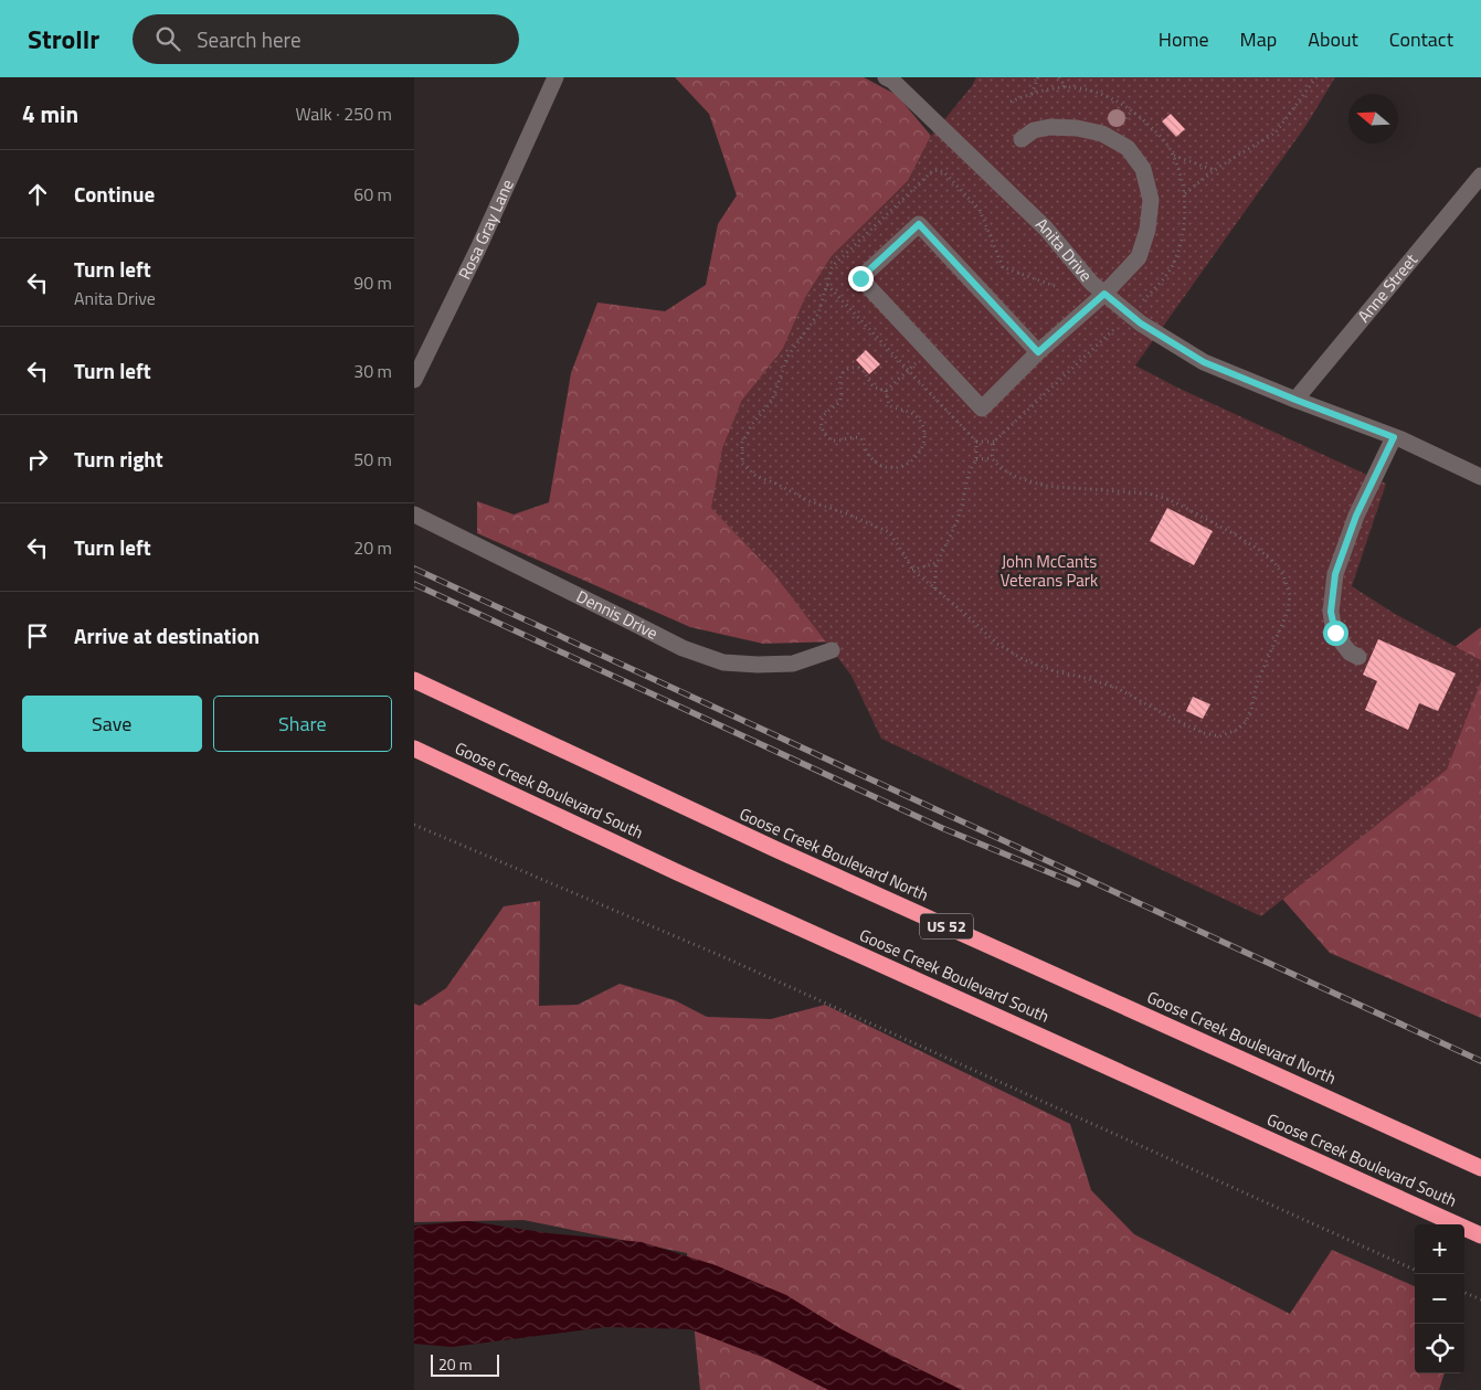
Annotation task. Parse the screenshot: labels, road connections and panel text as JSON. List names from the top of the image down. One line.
{"streets":{"highway":["Goose Creek Boulevard South","Goose Creek Boulevard North","US 52"],"street":["Rosa Gray Lane","Anita Drive","Anne Street","Dennis Drive"]},"crossings":[["Anita Drive","Anne Street"]],"parks":["John McCants Veterans Park"],"scale_bar":"20 m","north":"left","page":{"header":"Strollr","search":"Search here","nav":["Home","Map","About","Contact"],"heading":["4 min","Walk · 250 m"],"list":[["Continue","60 m"],["Turn left","Anita Drive","90 m"],["Turn left","30 m"],["Turn right","50 m"],["Turn left","20 m"],"Arrive at destination"],"buttons":["Save","Share"],"map_buttons":["+","−"],"scale":"20 m"}}
